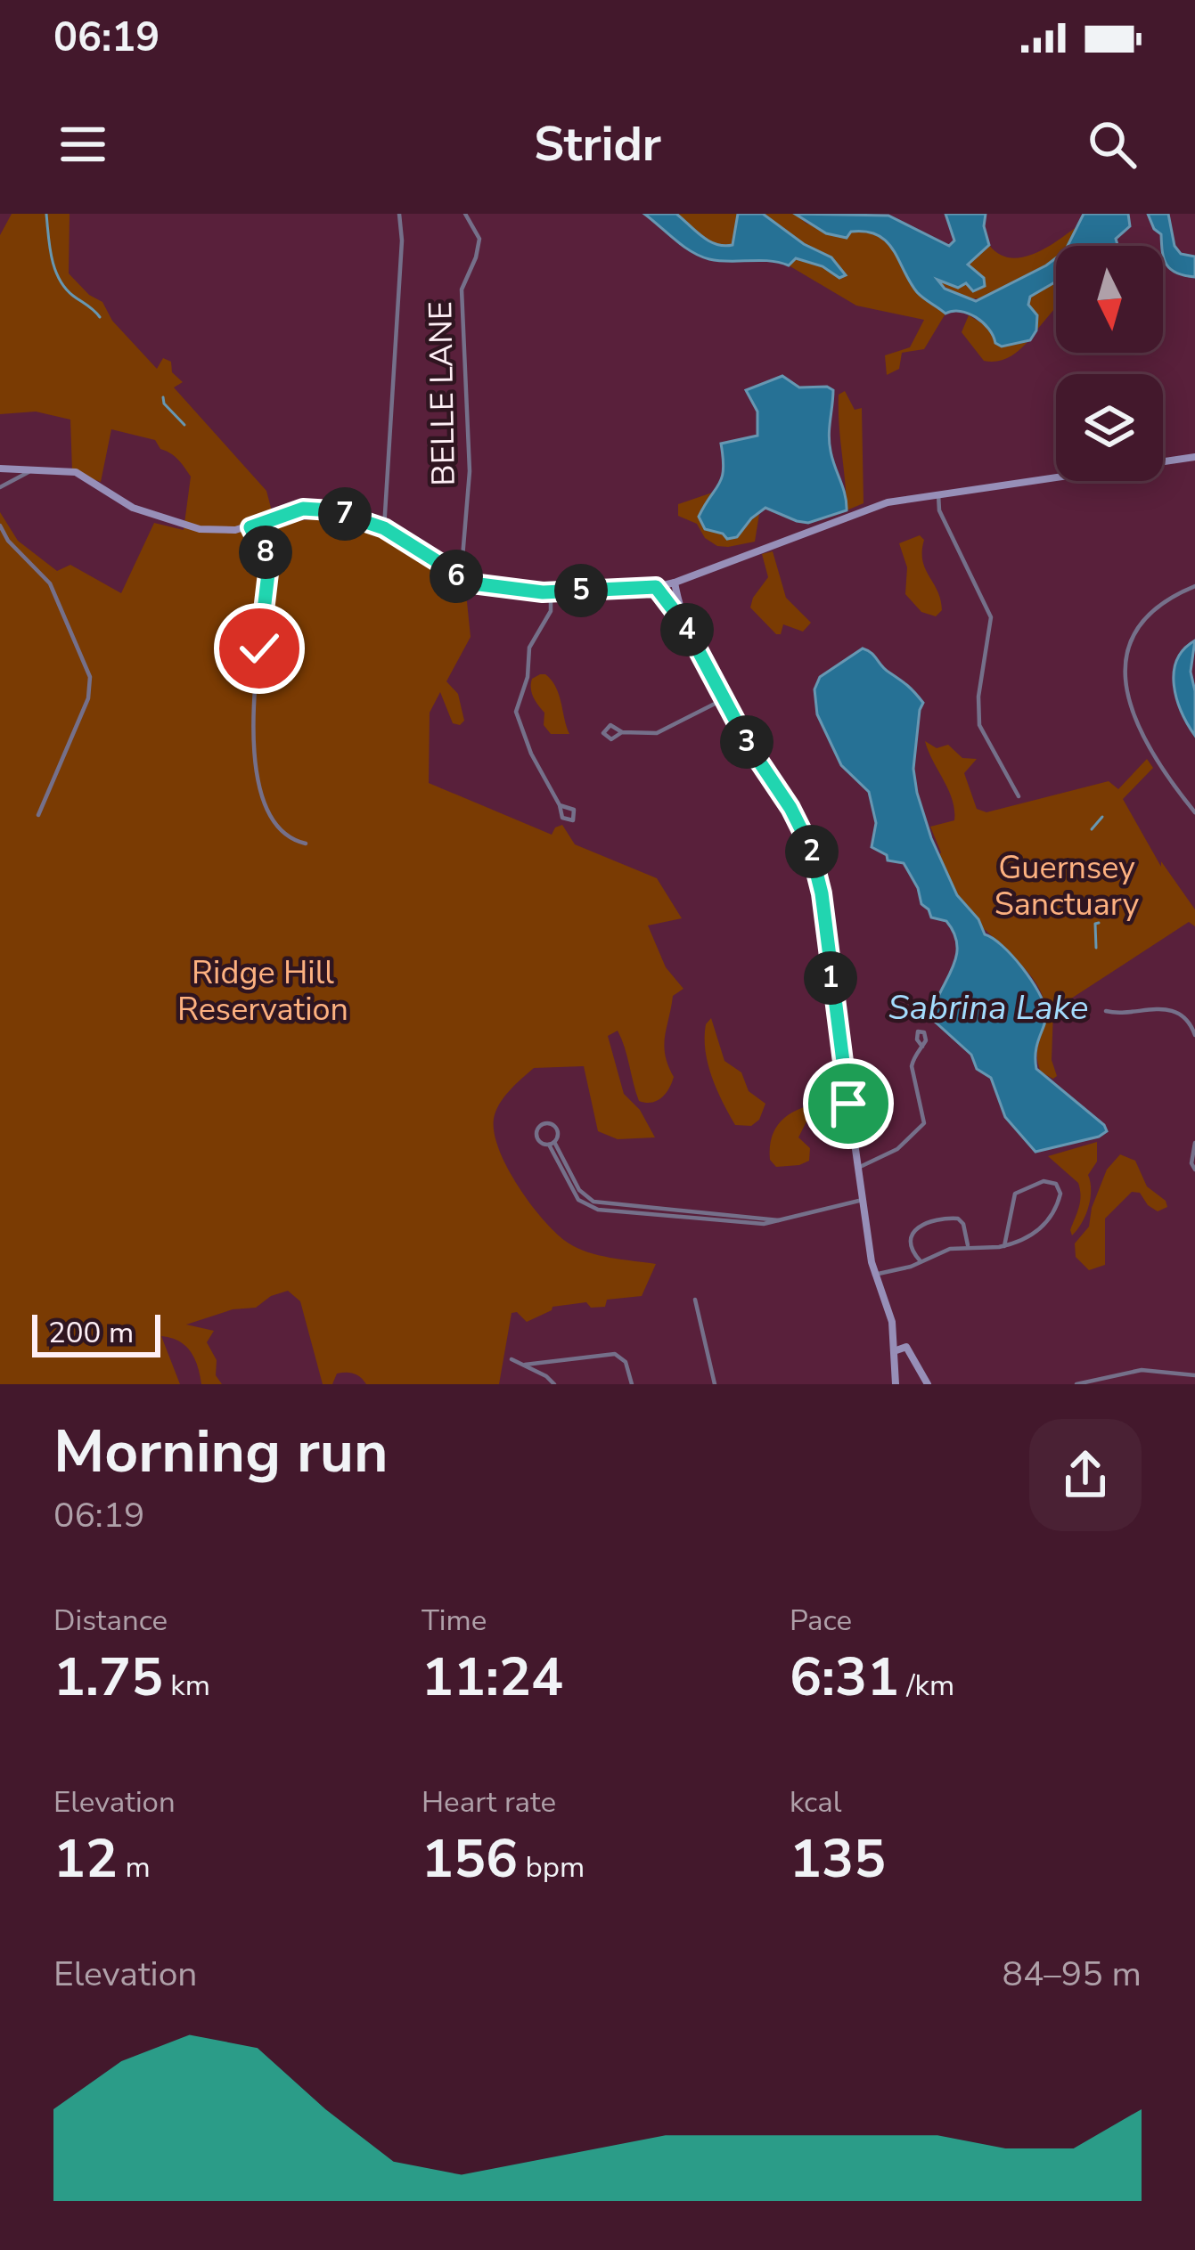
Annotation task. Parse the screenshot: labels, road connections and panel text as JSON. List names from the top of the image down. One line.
{"streets":{"street":["BELLE LANE"]},"water":["Sabrina Lake"],"parks":["Guernsey Sanctuary","Ridge Hill Reservation"],"scale_bar":"200 m","north":"bottom","page":{"status":"06:19","header":"Stridr","pins":["7","8","6","5","4","3","2","1"],"scale":"200 m","heading":["Morning run","06:19"],"stats":[["Distance","1.75 km"],["Time","11:24"],["Pace","6:31 /km"],["Elevation","12 m"],["Heart rate","156 bpm"],["kcal","135"]],"chart":["Elevation","84–95 m"]}}
